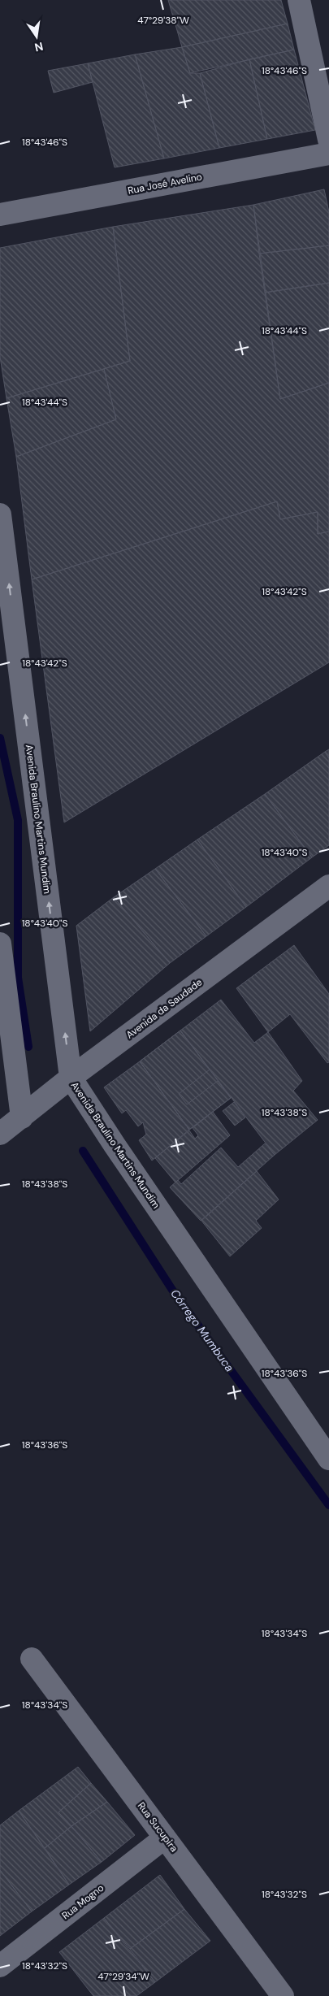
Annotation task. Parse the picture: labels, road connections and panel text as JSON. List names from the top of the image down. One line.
{"streets":{"street":["Rua José Avelino","Avenida Braulino Martins Mundim","Avenida da Saudade","Rua Sucupira","Rua Mogno"]},"crossings":[["Avenida Braulino Martins Mundim","Avenida da Saudade"],["Rua Sucupira","Rua Mogno"]],"one_way":["Avenida Braulino Martins Mundim"],"water":["Córrego Mumbuca"],"north":"bottom","coordinates":["47°29'38\"W","18°43'46\"S","18°43'44\"S","18°43'42\"S","18°43'40\"S","18°43'38\"S","18°43'36\"S","18°43'34\"S","18°43'32\"S","47°29'34\"W"]}
